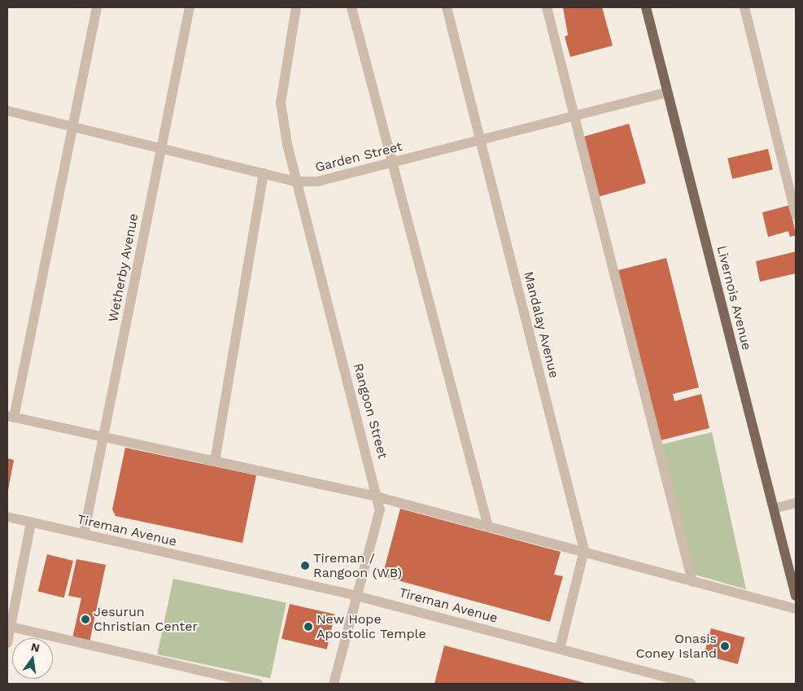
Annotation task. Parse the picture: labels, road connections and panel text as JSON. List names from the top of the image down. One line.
{"streets":{"main road":["Livernois Avenue"],"street":["Garden Street","Wetherby Avenue","Mandalay Avenue","Rangoon Street","Tireman Avenue"]},"crossings":[["Garden Street","Wetherby Avenue"],["Garden Street","Livernois Avenue"],["Garden Street","Mandalay Avenue"],["Garden Street","Rangoon Street"],["Wetherby Avenue","Tireman Avenue"],["Mandalay Avenue","Tireman Avenue"],["Rangoon Street","Tireman Avenue"]],"places":["Tireman / Rangoon (WB)","Jesurun Christian Center","New Hope Apostolic Temple","Onasis Coney Island"],"north":"top"}
